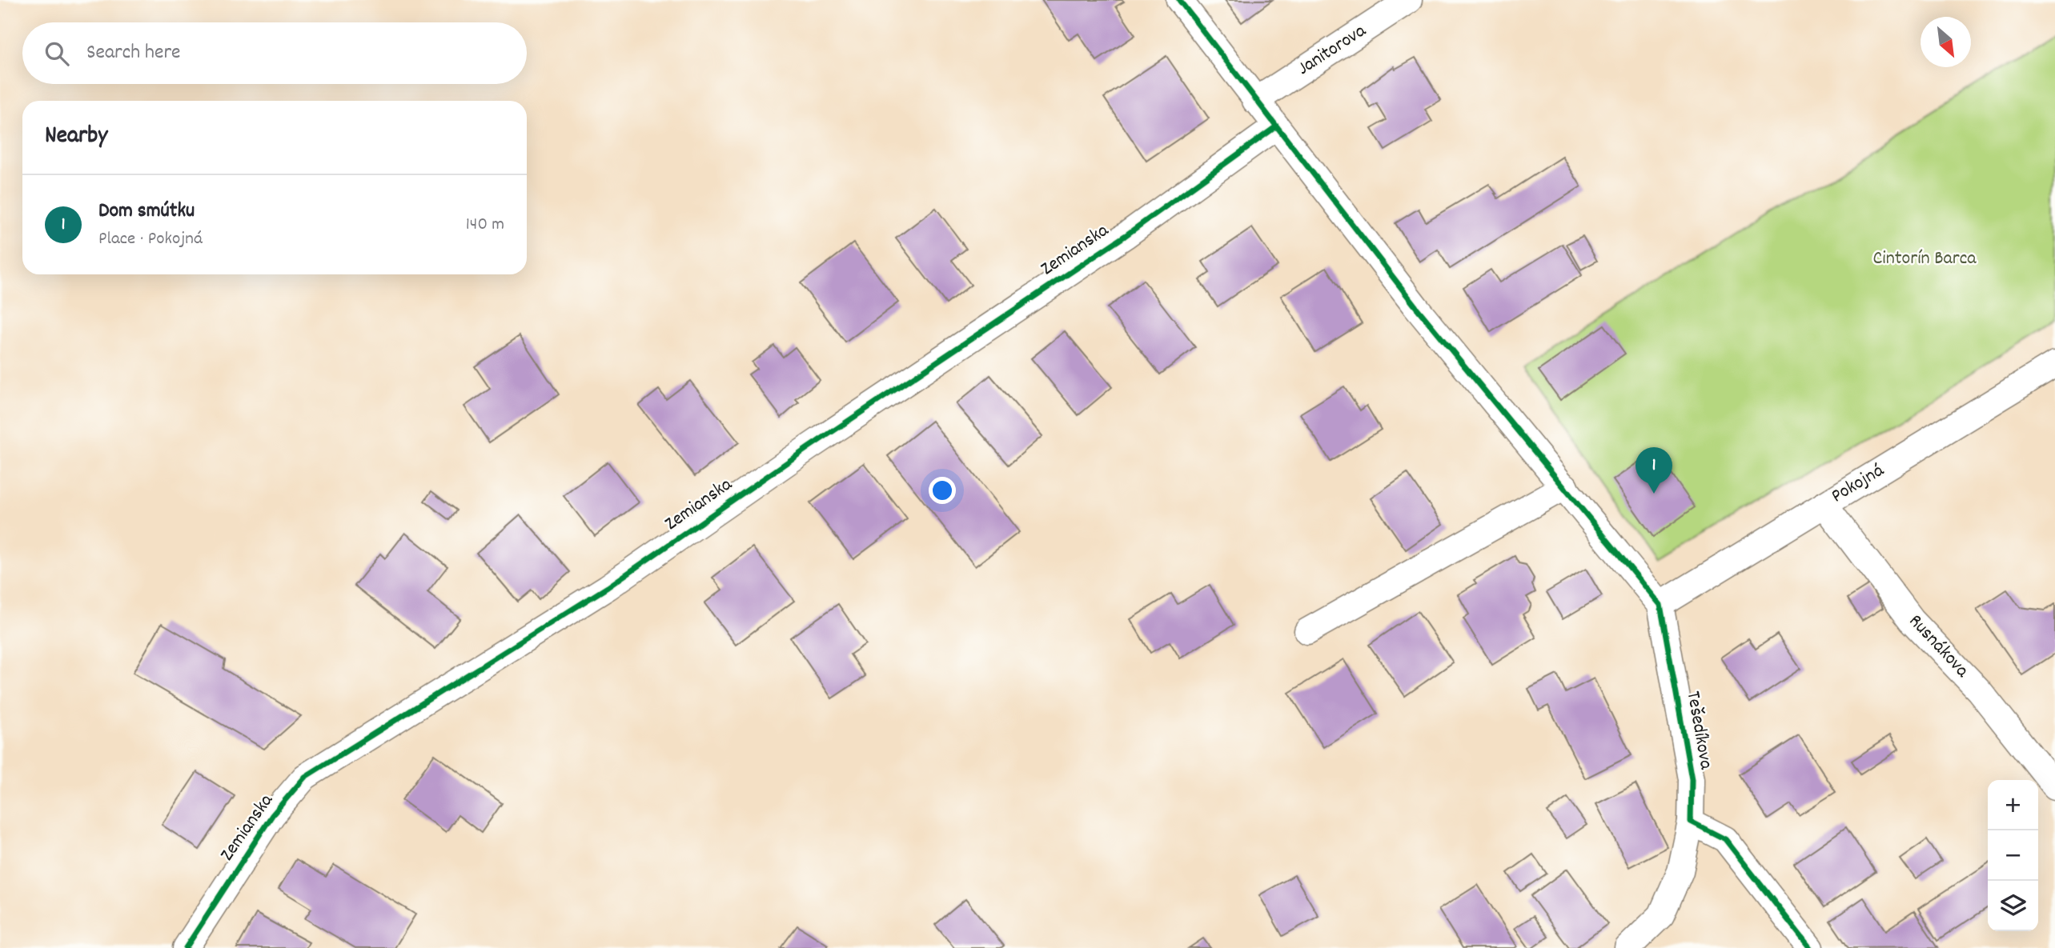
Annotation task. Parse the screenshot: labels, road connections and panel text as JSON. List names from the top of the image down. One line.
{"streets":{"street":["Janitorova","Zemianska","Pokojná","Rusnákova","Tešedíkova"]},"crossings":[["Pokojná","Rusnákova"],["Pokojná","Tešedíkova"]],"parks":["Cintorín Barca"],"north":"bottom right","page":{"search":"Search here","heading":"Nearby","list":[{"mark":"1","name":"Dom smútku","note":"Place · Pokojná","value":"140 m"}],"pins":"1","map_buttons":["+","−"]}}
